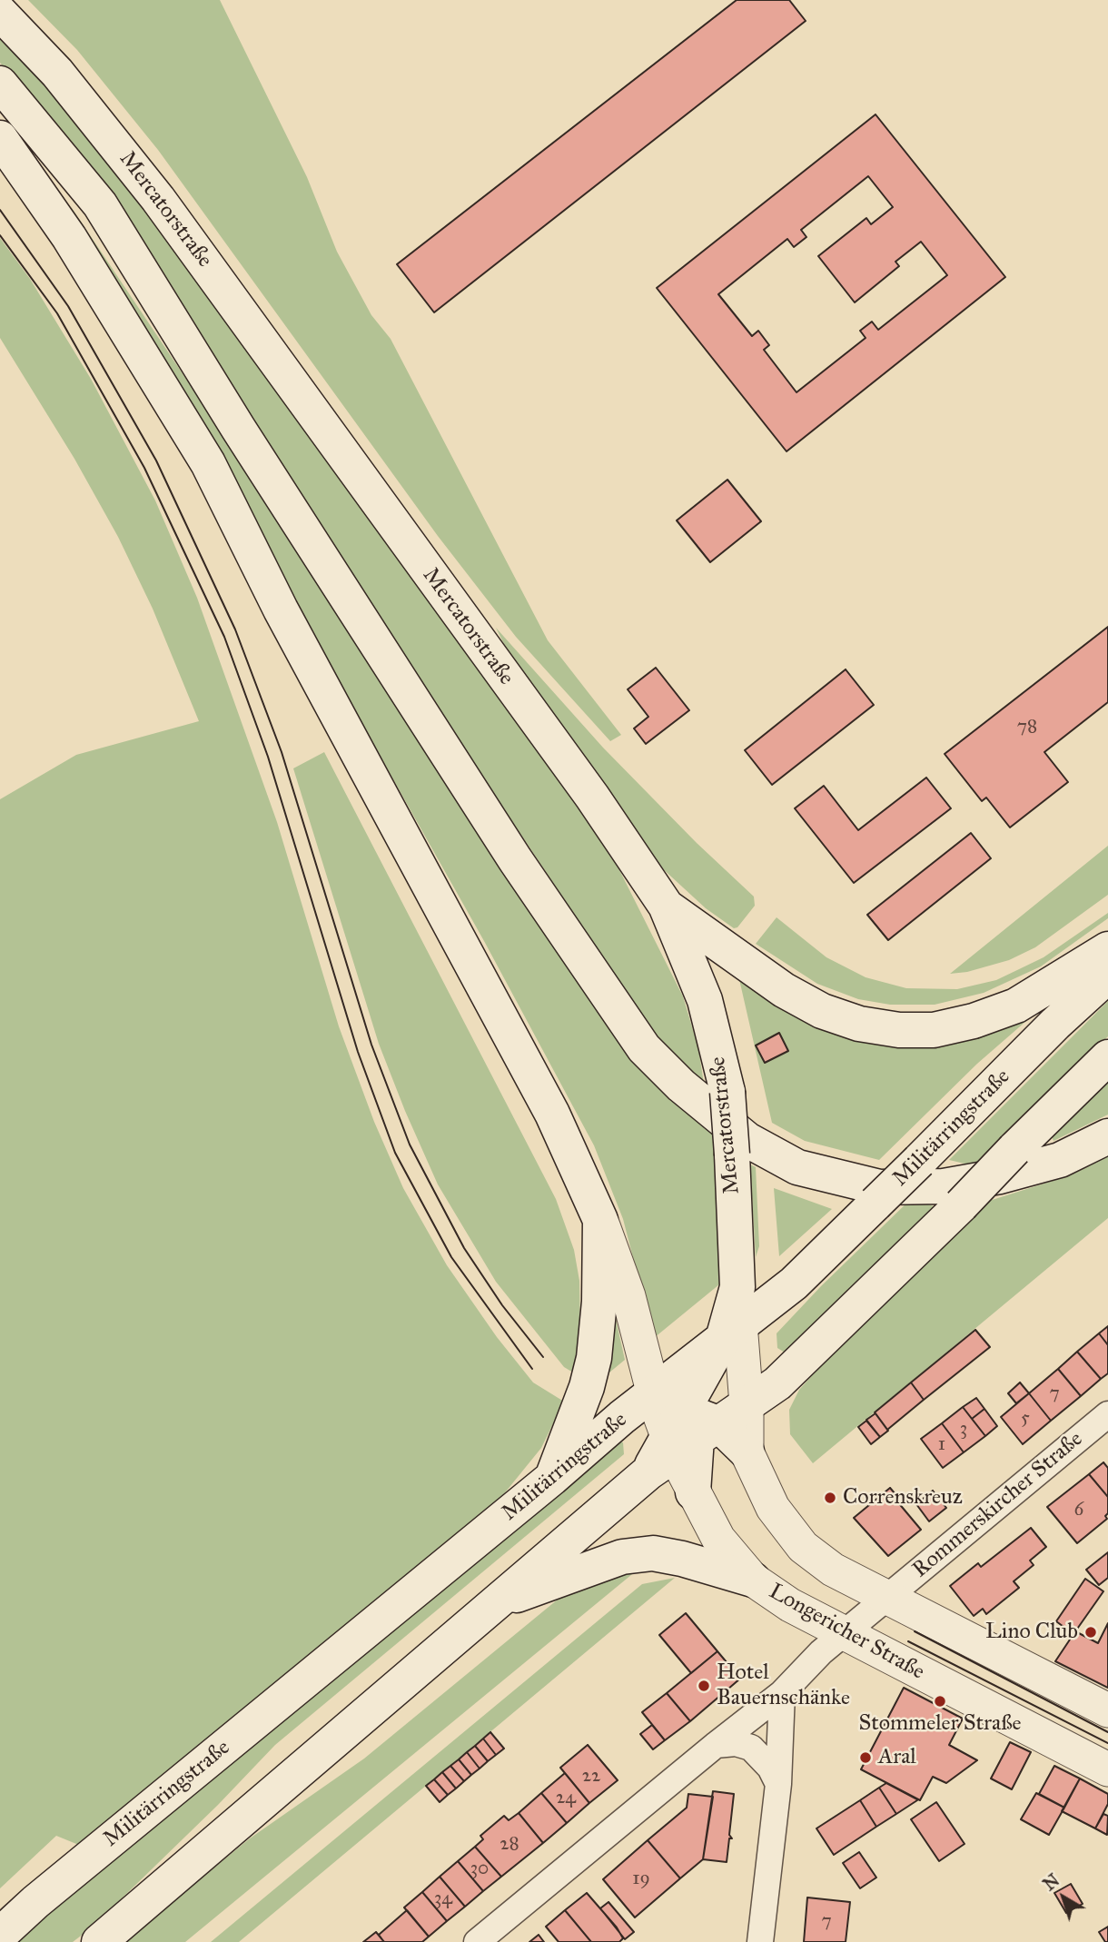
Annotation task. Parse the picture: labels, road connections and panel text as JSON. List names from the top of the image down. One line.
{"streets":{"main road":["Mercatorstraße","Militärringstraße"],"street":["Rommerskircher Straße","Longericher Straße"]},"crossings":[["Mercatorstraße","Militärringstraße"]],"places":["Correnskreuz","Lino Club","Hotel Bauernschänke","Stommeler Straße","Aral"],"house_numbers":["78","7","5","3","1","6","22","24","28","30","19","34","7"],"north":"top left"}
